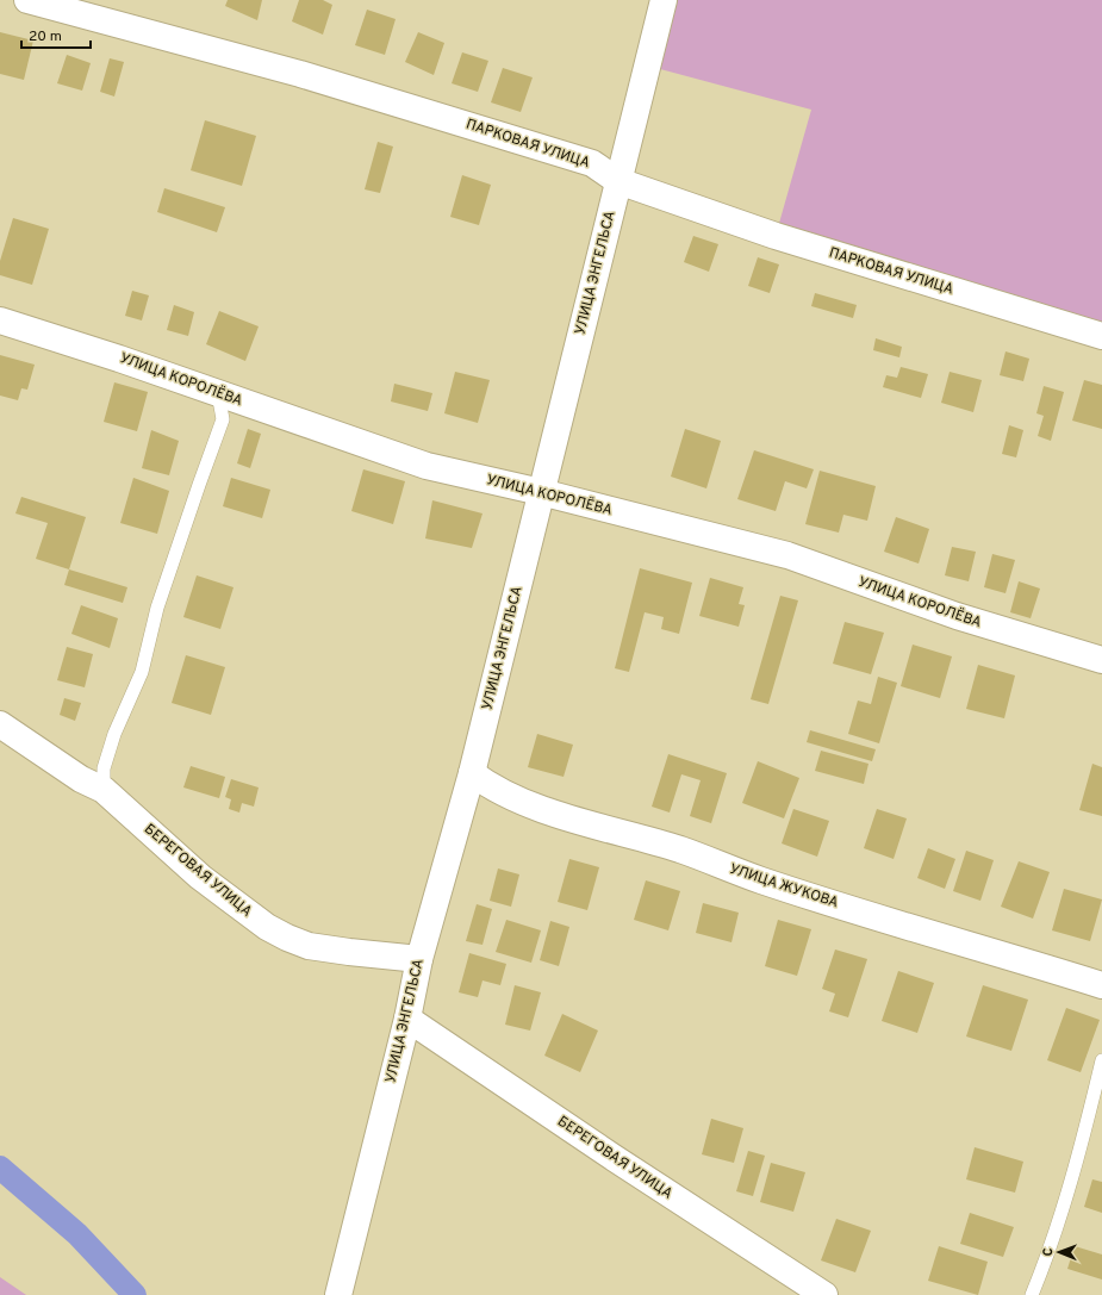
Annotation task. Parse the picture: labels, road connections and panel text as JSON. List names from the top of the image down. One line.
{"streets":{"street":["ПАРКОВАЯ УЛИЦА","УЛИЦА ЭНГЕЛЬСА","УЛИЦА КОРОЛЁВА","БЕРЕГОВАЯ УЛИЦА","УЛИЦА ЖУКОВА"]},"crossings":[["ПАРКОВАЯ УЛИЦА","УЛИЦА ЭНГЕЛЬСА"],["УЛИЦА ЭНГЕЛЬСА","УЛИЦА КОРОЛЁВА"],["УЛИЦА ЭНГЕЛЬСА","БЕРЕГОВАЯ УЛИЦА"],["УЛИЦА ЭНГЕЛЬСА","УЛИЦА ЖУКОВА"]],"scale_bar":"20 m","north":"left"}
